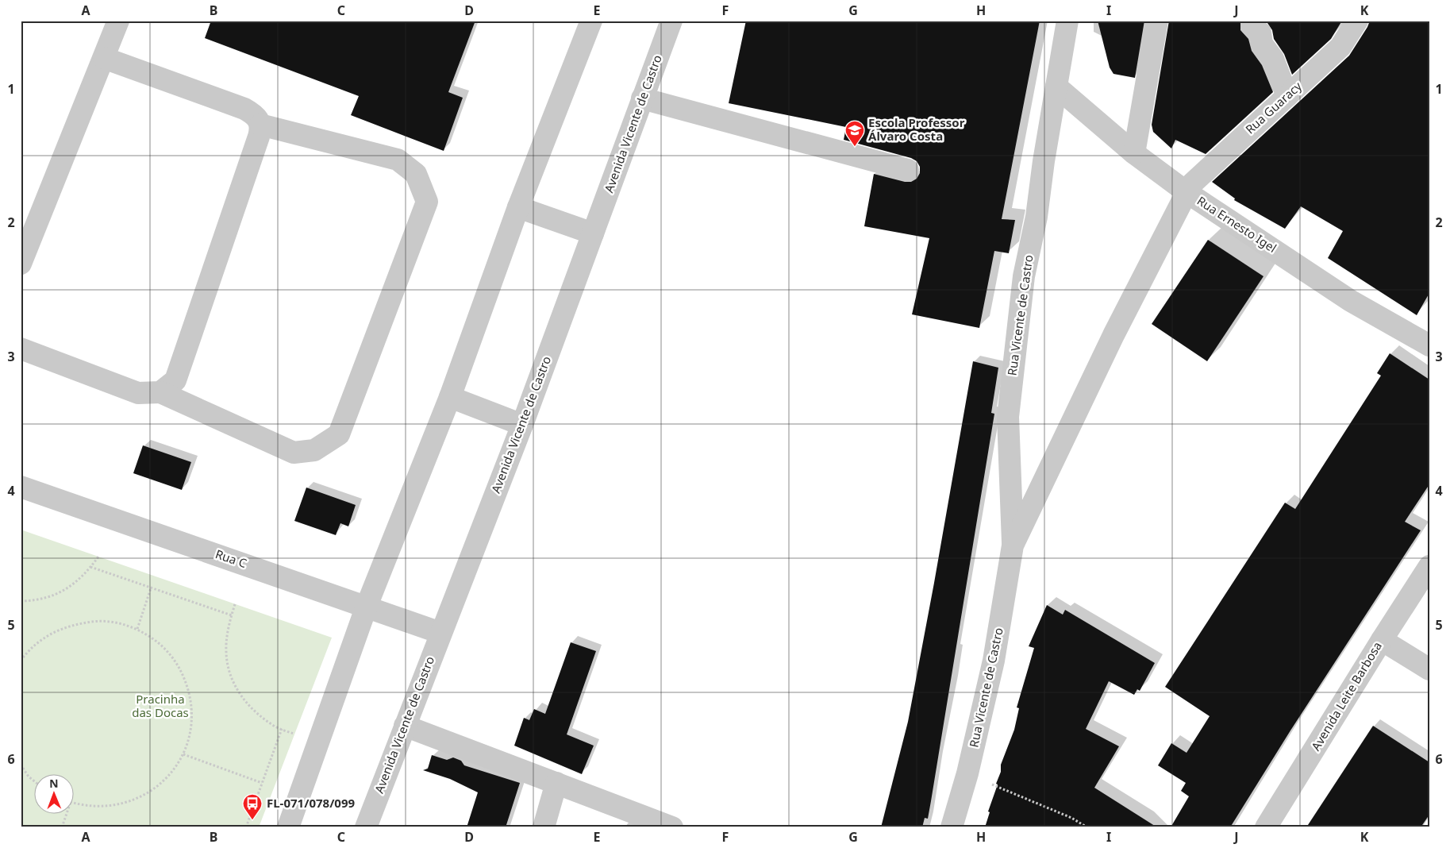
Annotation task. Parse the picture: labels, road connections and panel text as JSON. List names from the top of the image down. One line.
{"streets":{"street":["Rua Guaracy","Avenida Vicente de Castro","Rua Ernesto Igel","Rua Vicente de Castro","Rua C","Avenida Leite Barbosa"]},"crossings":[["Rua Guaracy","Rua Ernesto Igel"],["Rua Guaracy","Rua Vicente de Castro"],["Avenida Vicente de Castro","Rua C"],["Rua Ernesto Igel","Rua Vicente de Castro"]],"parks":["Pracinha das Docas"],"places":{"school or university":["Escola Professor Álvaro Costa"],"bus stop":["FL-071/078/099"]},"north":"top","grid":{"columns":["A","B","C","D","E","F","G","H","I","J","K"],"rows":["1","2","3","4","5","6"]}}
